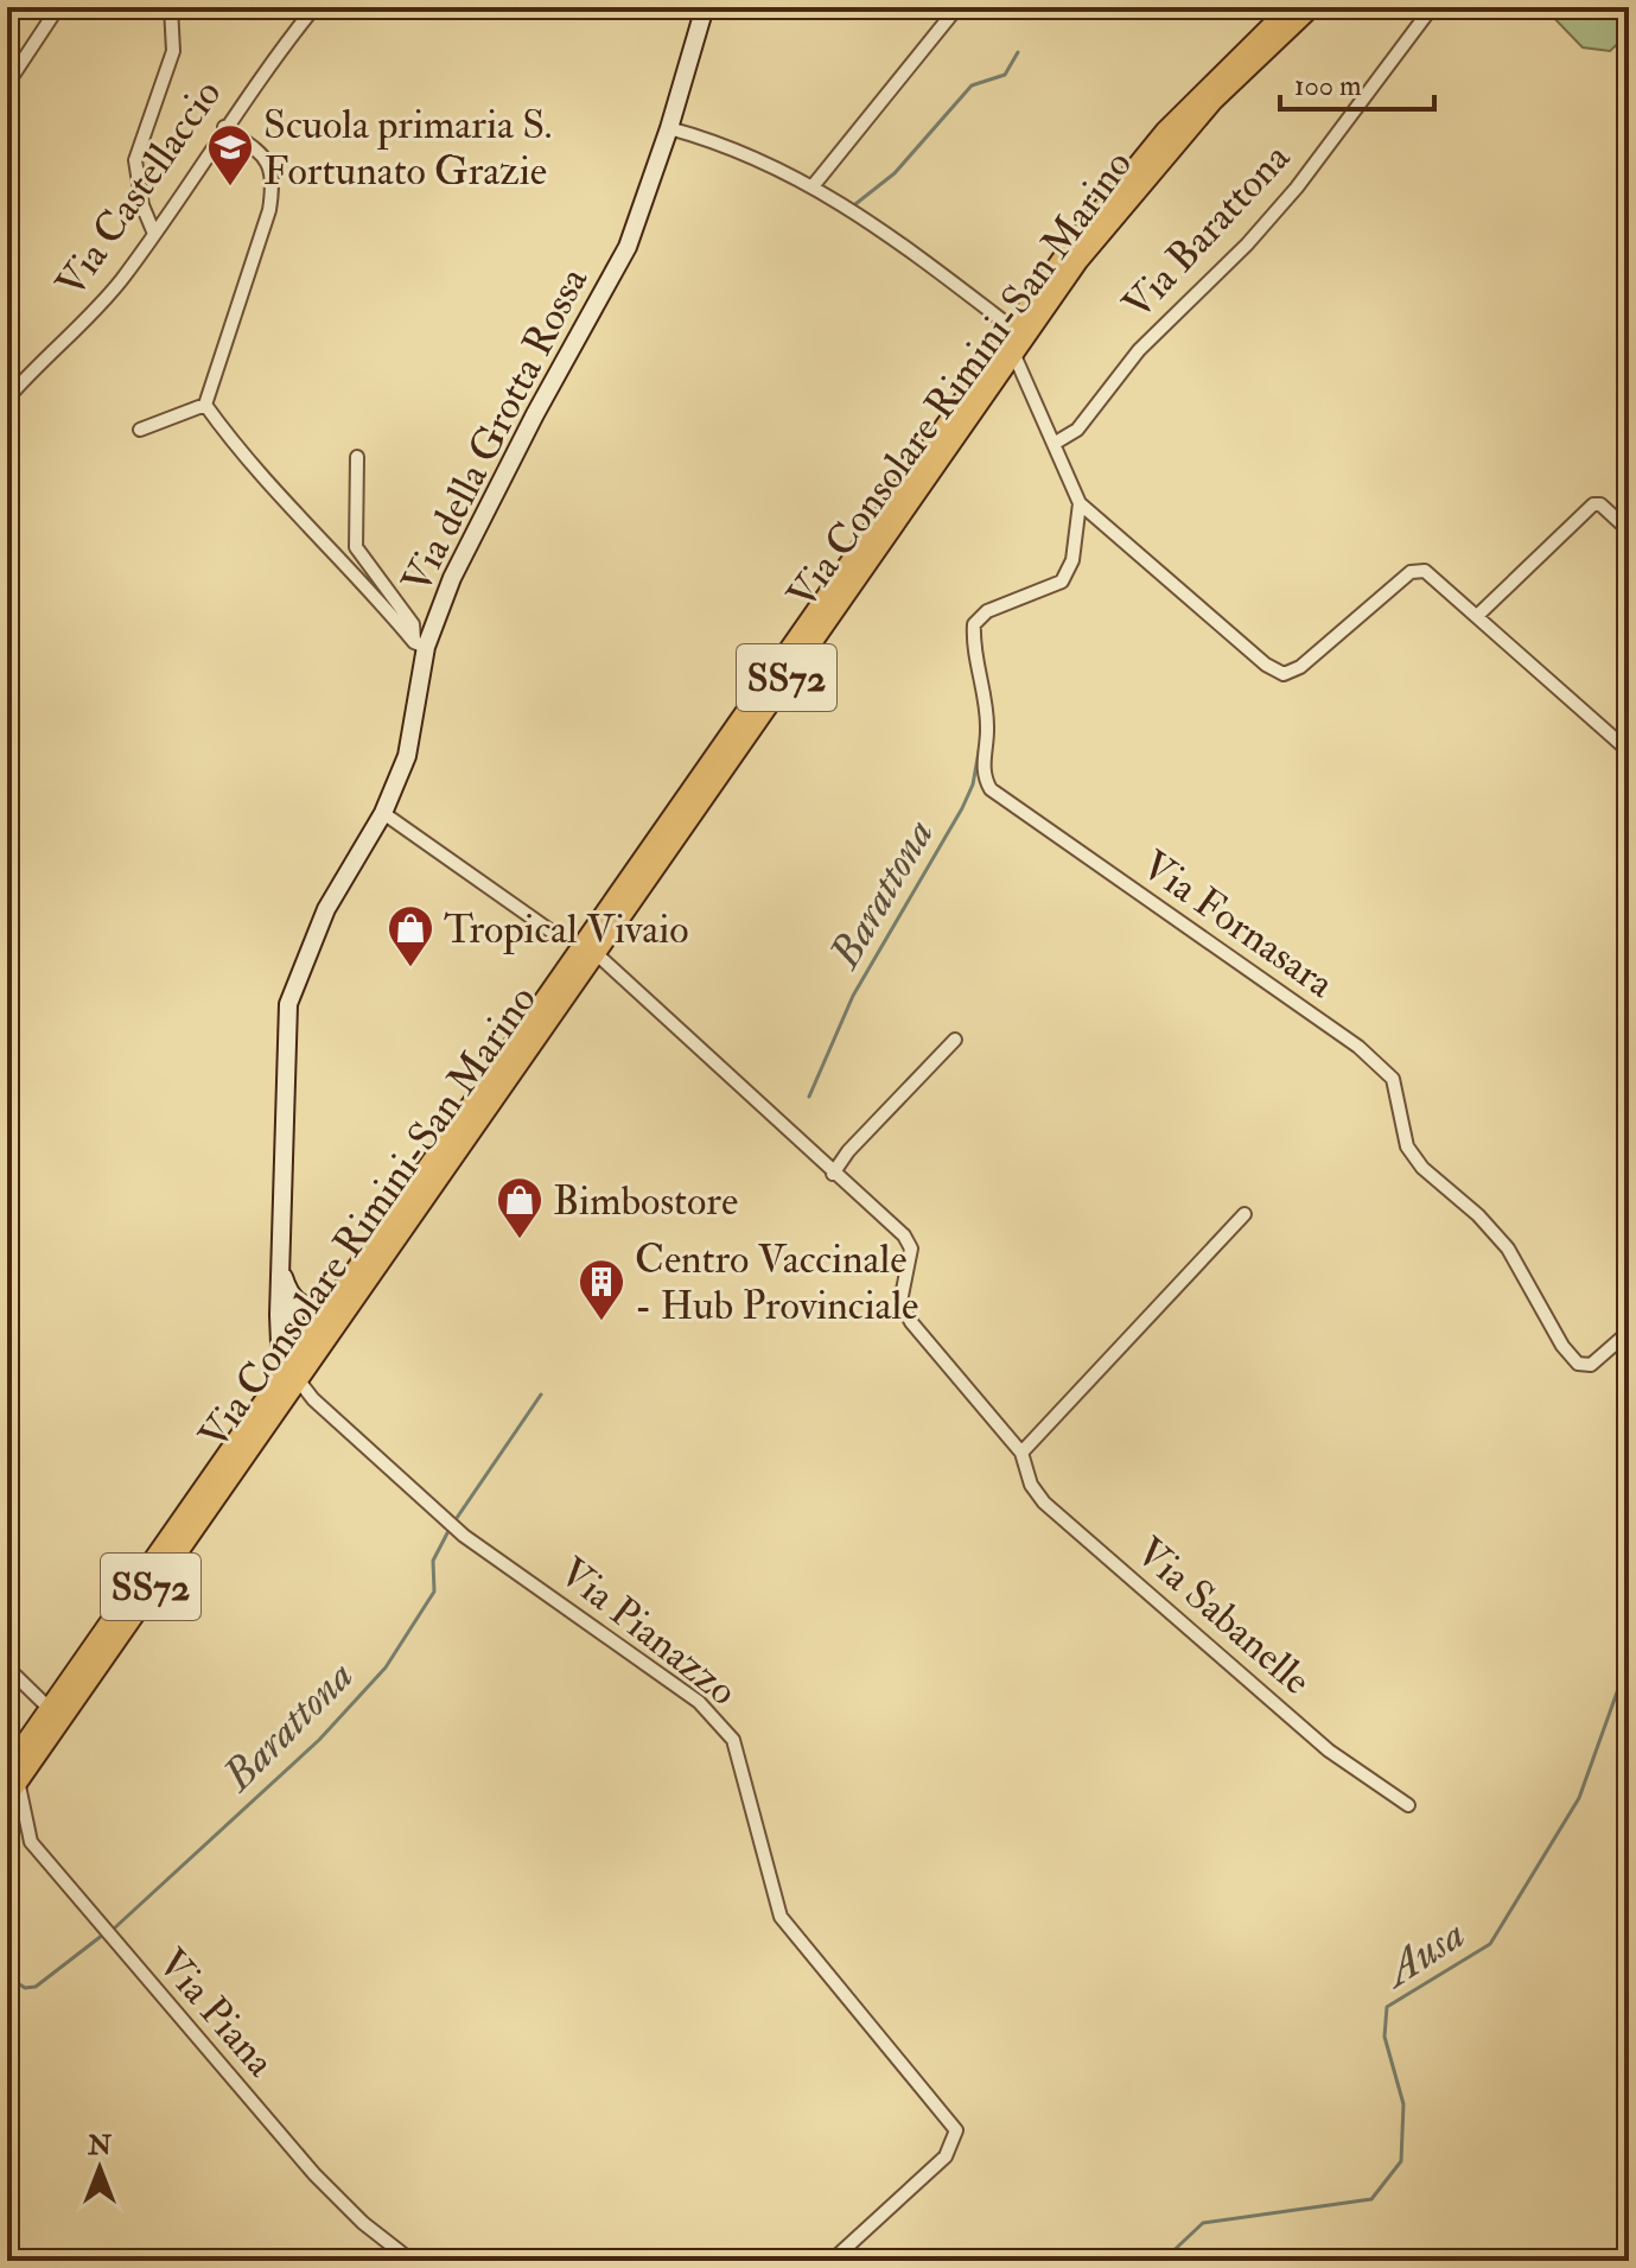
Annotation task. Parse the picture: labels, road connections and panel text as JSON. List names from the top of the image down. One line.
{"streets":{"main road":["Via Consolare Rimini-San Marino","SS72"],"street":["Via Castellaccio","Via Barattona","Via della Grotta Rossa","Via Fornasara","Via Sabanelle","Via Pianazzo","Via Piana"]},"crossings":[["Via Consolare Rimini-San Marino","Via della Grotta Rossa"],["Via Consolare Rimini-San Marino","Via Sabanelle"],["Via Consolare Rimini-San Marino","Via Pianazzo"],["Via Consolare Rimini-San Marino","Via Piana"],["Via della Grotta Rossa","Via Pianazzo"]],"water":["Barattona","Ausa"],"places":{"school or university":["Scuola primaria S. Fortunato Grazie"],"shop":["Tropical Vivaio","Bimbostore"],"building":["Centro Vaccinale - Hub Provinciale"]},"scale_bar":"100 m","north":"top"}
